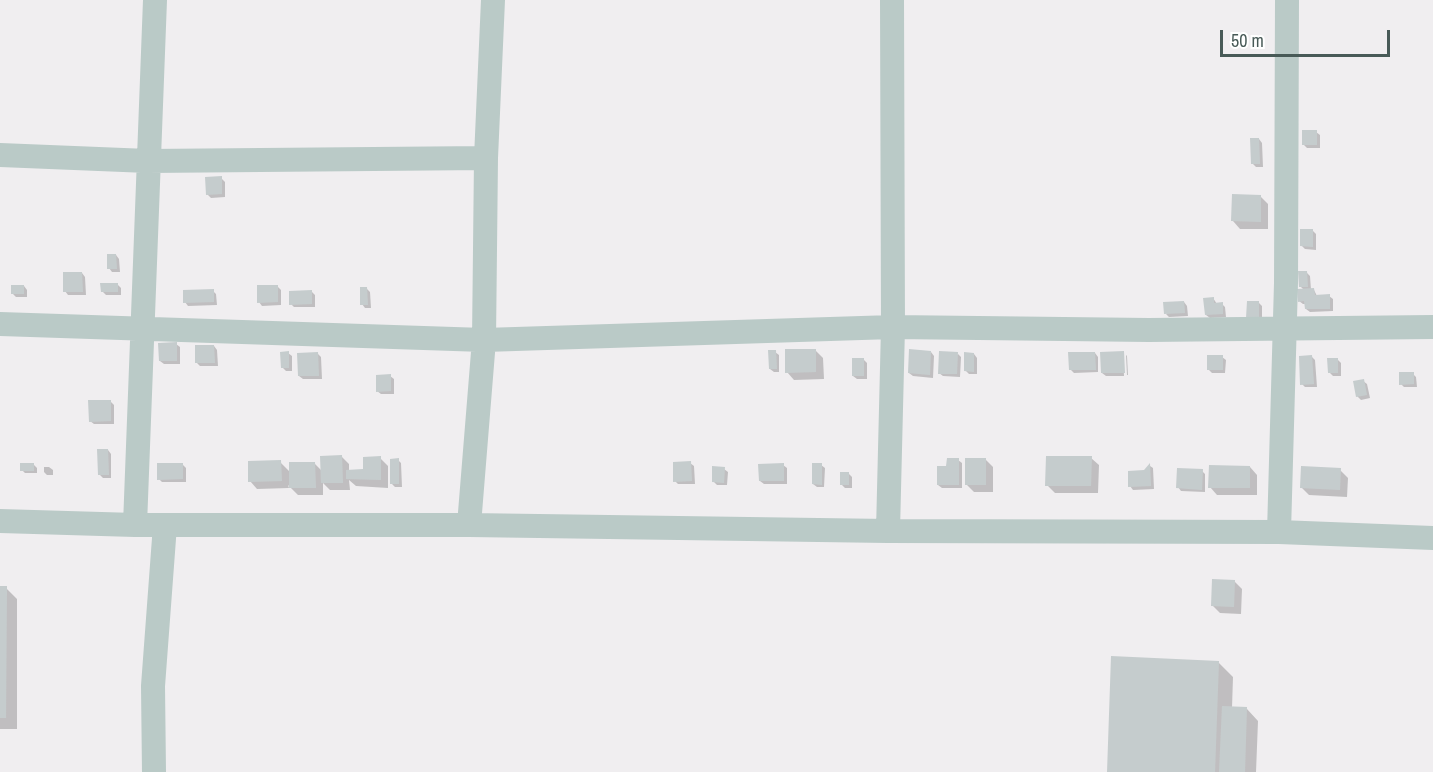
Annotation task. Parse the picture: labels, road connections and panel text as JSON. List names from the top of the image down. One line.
{"scale_bar":"50 m"}
